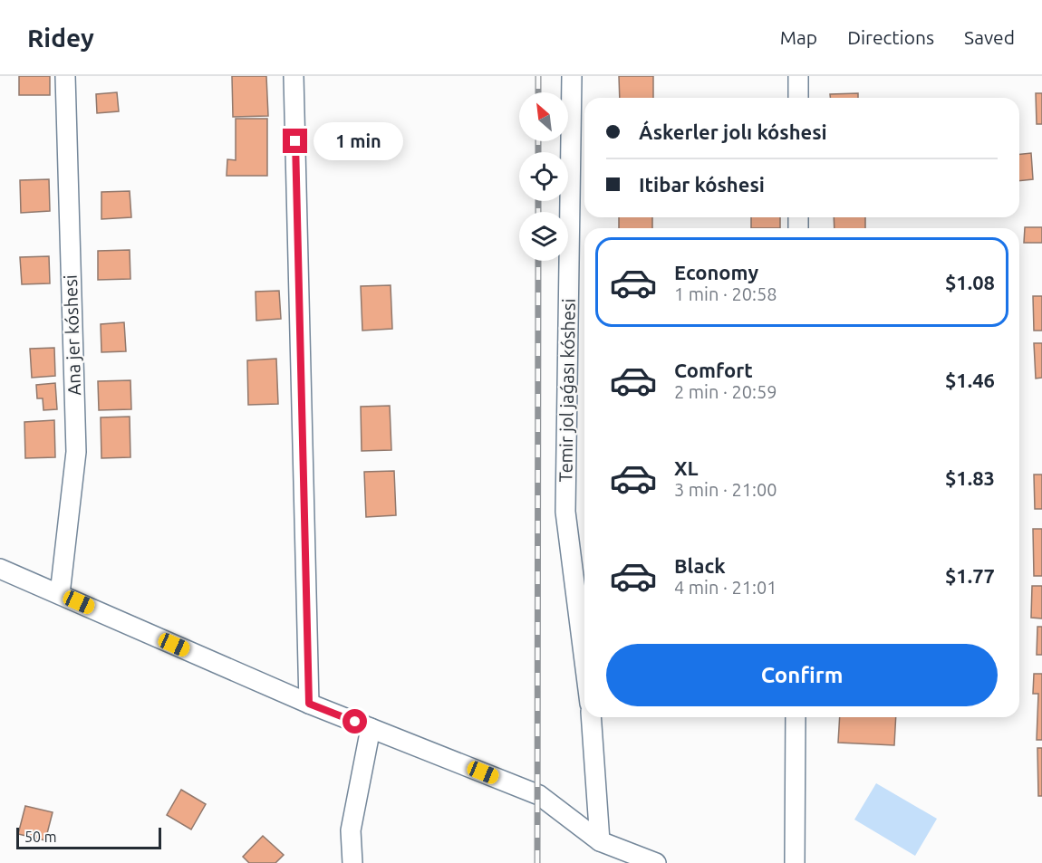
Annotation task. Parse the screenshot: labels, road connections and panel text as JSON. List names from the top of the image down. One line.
{"streets":{"street":["Ana jer kóshesi","Temir jol jaǵası kóshesi"]},"scale_bar":"50 m","north":"top left","page":{"header":"Ridey","nav":["Map","Directions","Saved"],"banner":["Áskerler jolı kóshesi","Itibar kóshesi"],"bubble":"1 min","list":[{"name":"Economy","note":"1 min · 20:58","value":"$1.08"},{"name":"Comfort","note":"2 min · 20:59","value":"$1.46"},{"name":"XL","note":"3 min · 21:00","value":"$1.83"},{"name":"Black","note":"4 min · 21:01","value":"$1.77"}],"buttons":"Confirm","scale":"50 m"}}
